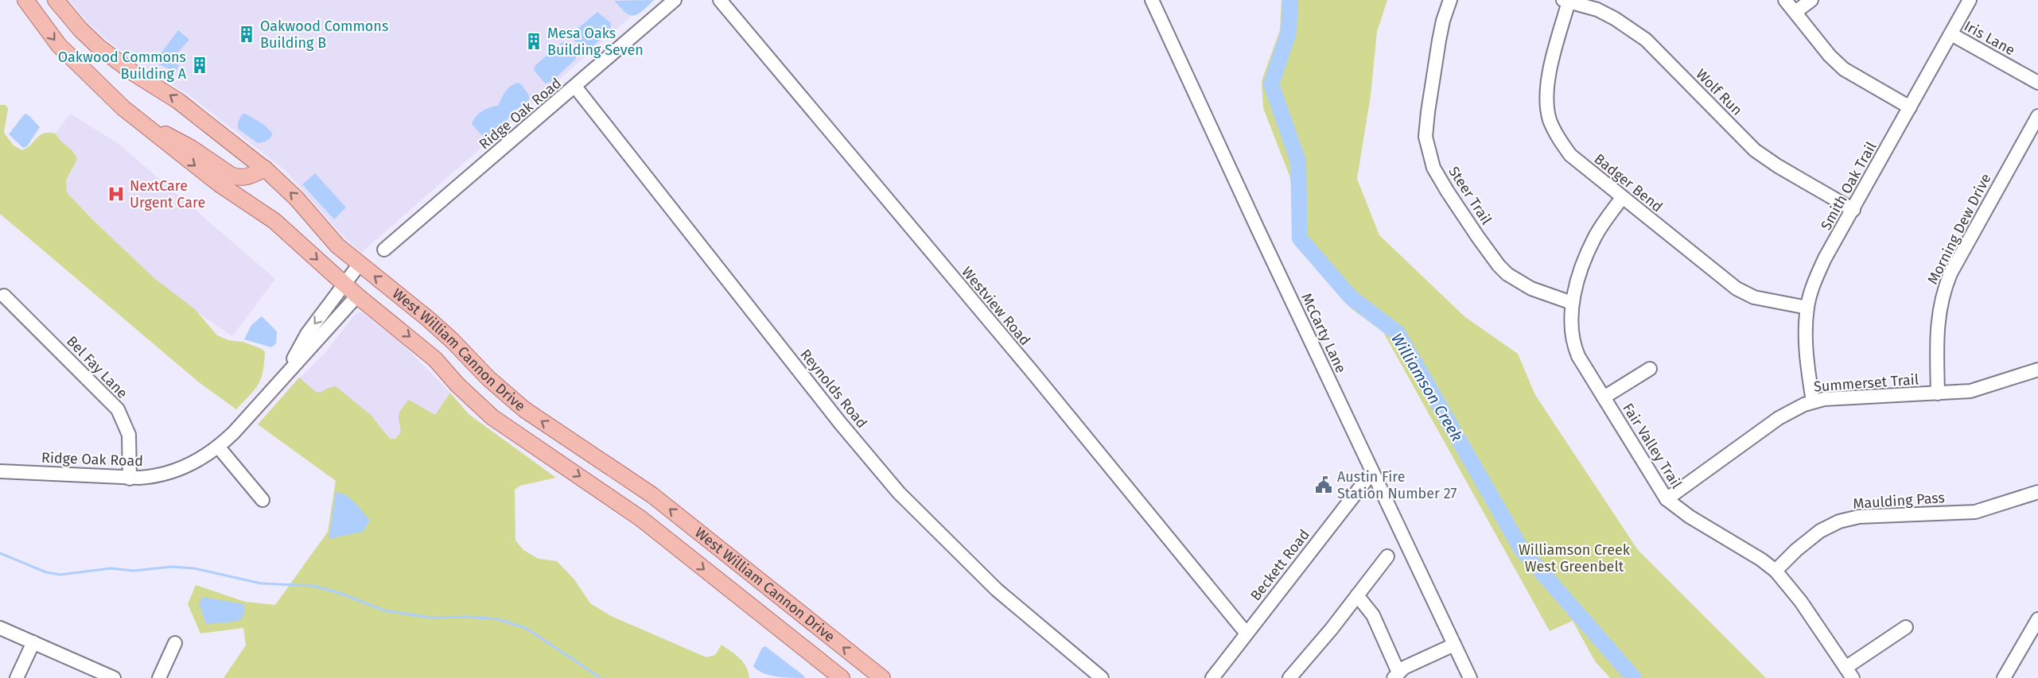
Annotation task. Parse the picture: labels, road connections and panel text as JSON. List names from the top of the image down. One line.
{"streets":{"main road":["West William Cannon Drive"],"street":["Iris Lane","Wolf Run","Ridge Oak Road","Badger Bend","Smith Oak Trail","Steer Trail","Morning Dew Drive","Westview Road","McCarty Lane","Bel Fay Lane","Summerset Trail","Reynolds Road","Fair Valley Trail","Maulding Pass","Beckett Road"]},"crossings":[["Iris Lane","Smith Oak Trail"],["Wolf Run","Badger Bend"],["Wolf Run","Smith Oak Trail"],["Ridge Oak Road","West William Cannon Drive"],["Ridge Oak Road","Bel Fay Lane"],["Ridge Oak Road","Reynolds Road"],["Badger Bend","Smith Oak Trail"],["Badger Bend","Fair Valley Trail"],["Smith Oak Trail","Summerset Trail"],["Steer Trail","Fair Valley Trail"],["Morning Dew Drive","Summerset Trail"],["Westview Road","Beckett Road"],["McCarty Lane","Beckett Road"],["Summerset Trail","Fair Valley Trail"],["Fair Valley Trail","Maulding Pass"]],"water":["Williamson Creek"],"parks":["Williamson Creek West Greenbelt"],"places":{"building":["Oakwood Commons Building B","Mesa Oaks Building Seven","Oakwood Commons Building A"],"hospital":["NextCare Urgent Care"],"public building":["Austin Fire Station Number 27"]}}
